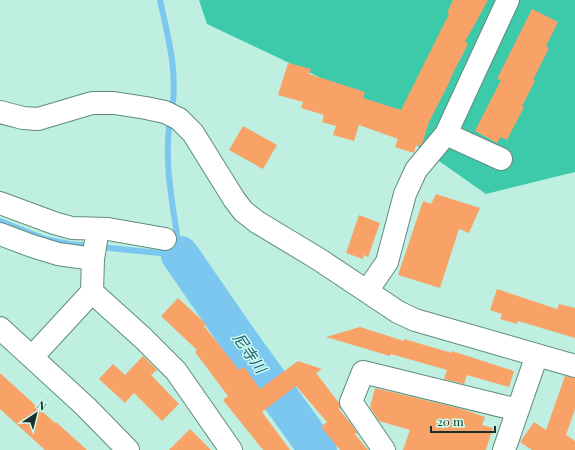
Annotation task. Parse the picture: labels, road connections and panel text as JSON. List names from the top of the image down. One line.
{"water":["尼寺川"],"scale_bar":"20 m","north":"top right"}
